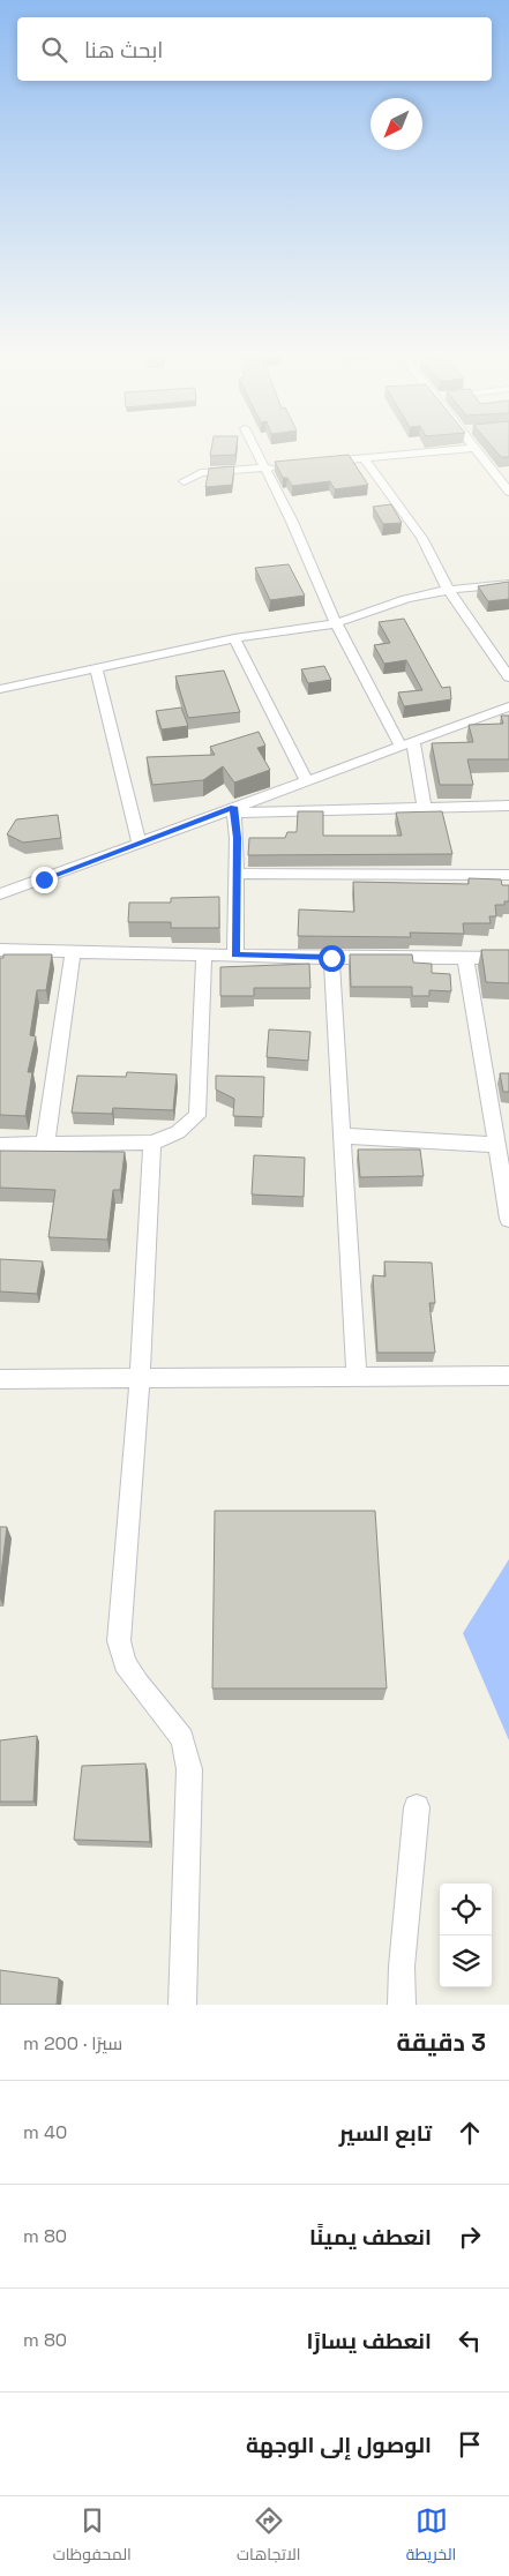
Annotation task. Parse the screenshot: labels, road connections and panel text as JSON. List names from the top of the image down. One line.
{"north":"bottom left","page":{"search":"ابحث هنا","heading":["3 دقيقة","سيرًا · 200 m"],"list":[["تابع السير","40 m"],["انعطف يمينًا","80 m"],["انعطف يسارًا","80 m"],"الوصول إلى الوجهة"],"nav":["الخريطة","الاتجاهات","المحفوظات"]}}
